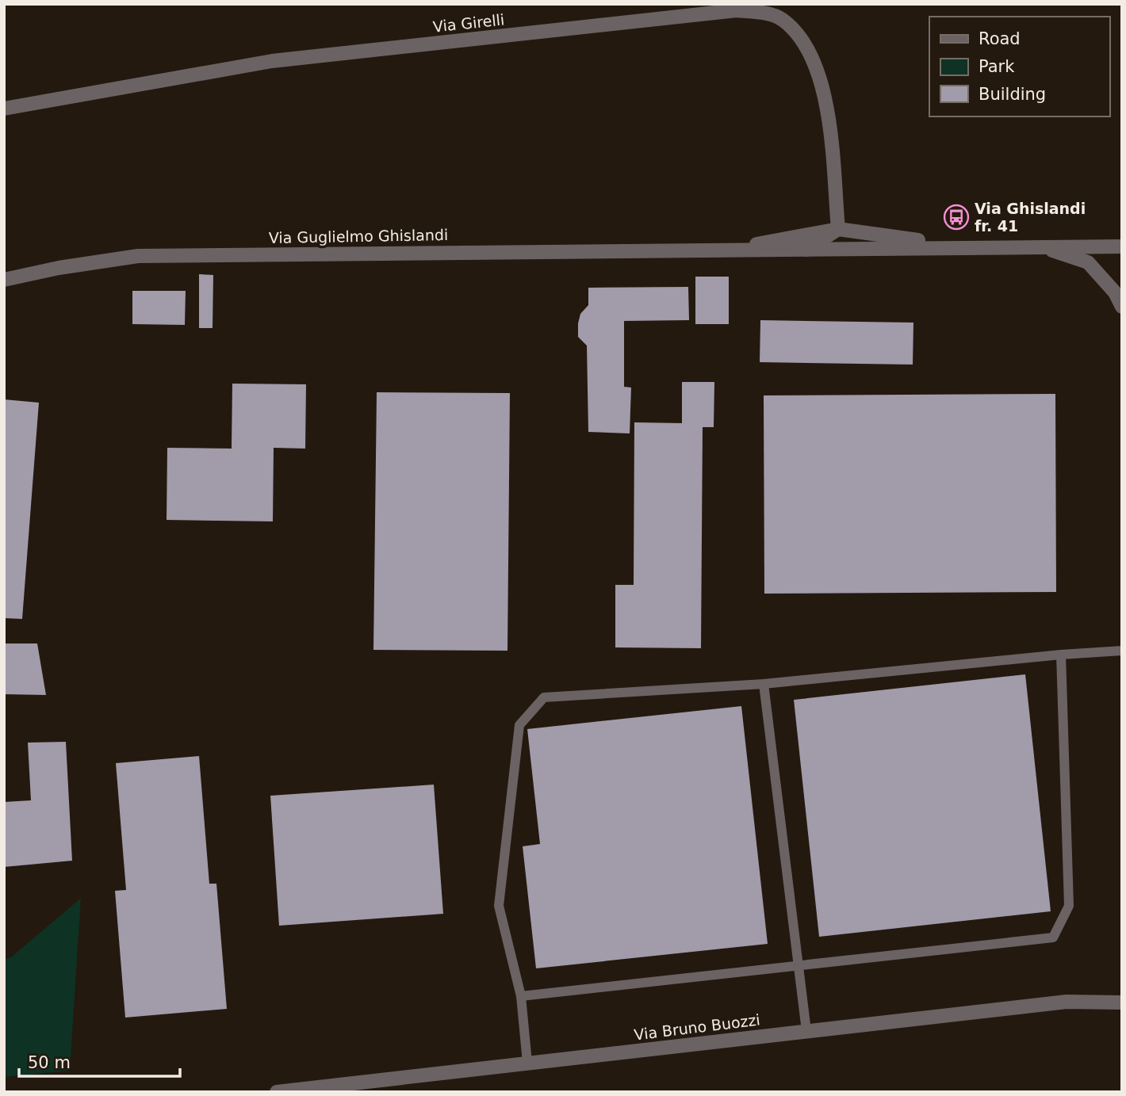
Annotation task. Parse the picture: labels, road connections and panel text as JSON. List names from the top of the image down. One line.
{"streets":{"street":["Via Girelli","Via Guglielmo Ghislandi","Via Bruno Buozzi"]},"crossings":[["Via Girelli","Via Guglielmo Ghislandi"]],"places":{"bus stop":["Via Ghislandi fr. 41"]},"legend":["Road","Park","Building"],"scale_bar":"50 m"}
